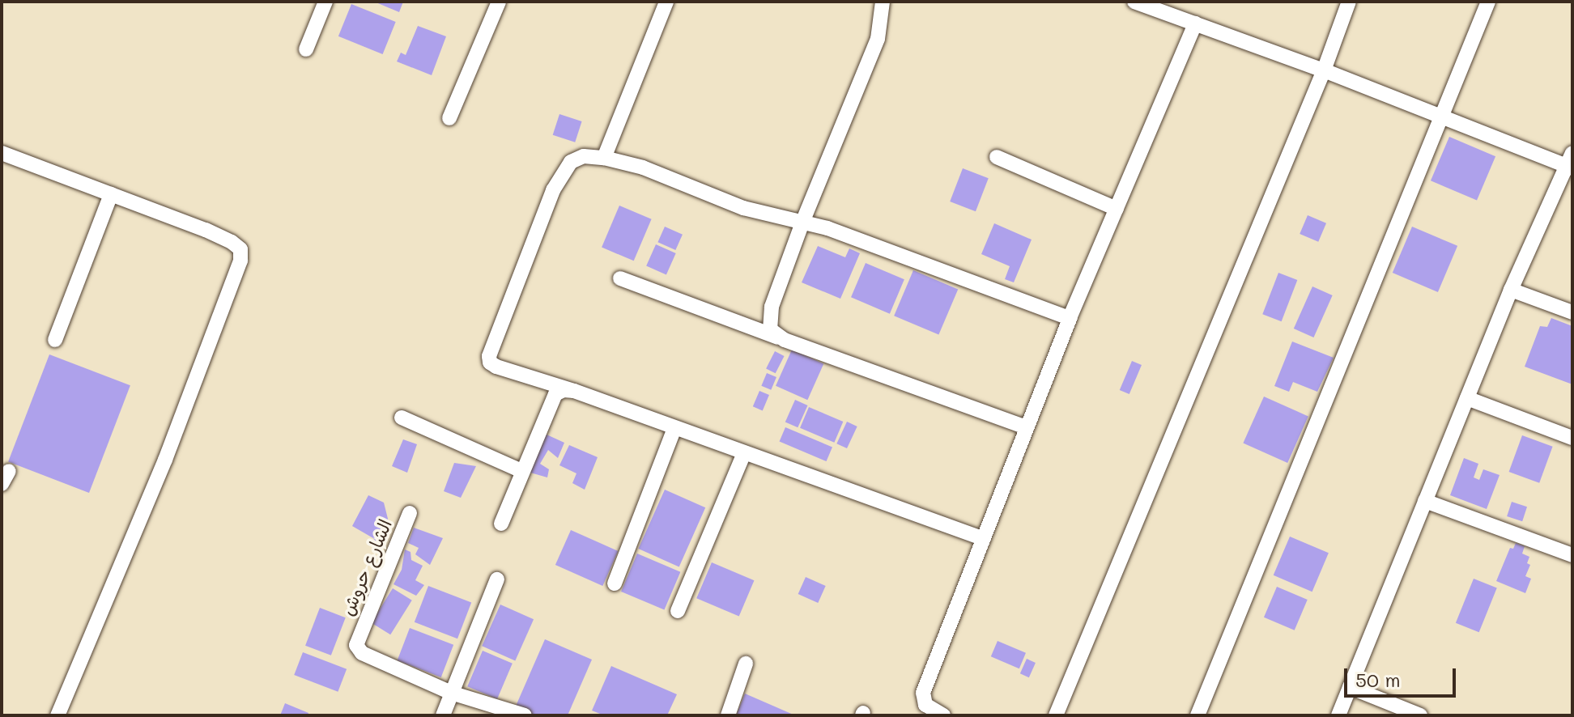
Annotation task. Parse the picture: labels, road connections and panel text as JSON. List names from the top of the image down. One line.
{"streets":{"street":["الشارع حروش"]},"scale_bar":"50 m"}
